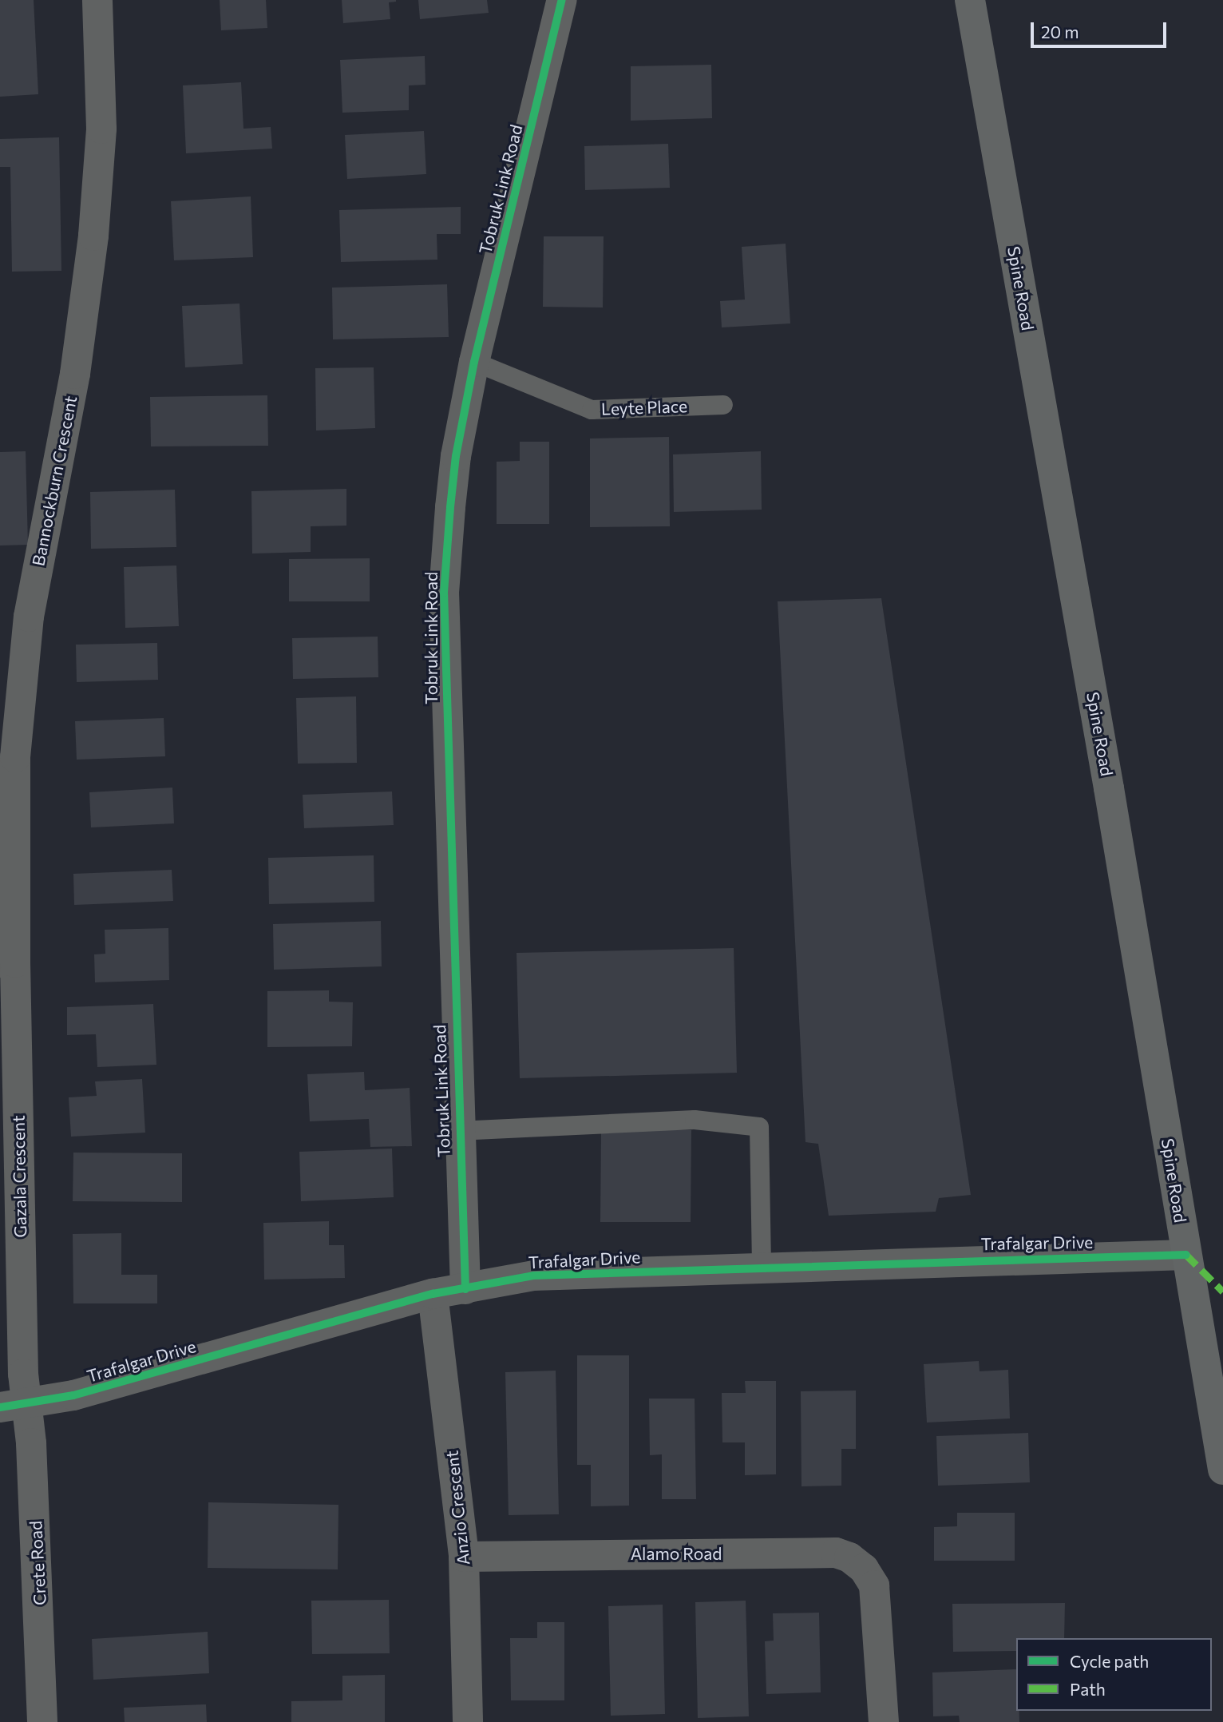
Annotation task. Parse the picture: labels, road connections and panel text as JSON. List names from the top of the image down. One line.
{"streets":{"main road":["Spine Road"],"street":["Tobruk Link Road","Bannockburn Crescent","Gazala Crescent","Trafalgar Drive","Anzio Crescent","Alamo Road","Crete Road"],"lane":["Leyte Place"]},"crossings":[["Tobruk Link Road","Leyte Place"],["Tobruk Link Road","Trafalgar Drive"],["Spine Road","Trafalgar Drive"],["Bannockburn Crescent","Gazala Crescent"],["Gazala Crescent","Trafalgar Drive"],["Gazala Crescent","Crete Road"],["Trafalgar Drive","Anzio Crescent"],["Trafalgar Drive","Crete Road"],["Anzio Crescent","Alamo Road"]],"legend":["Cycle path","Path"],"scale_bar":"20 m"}
